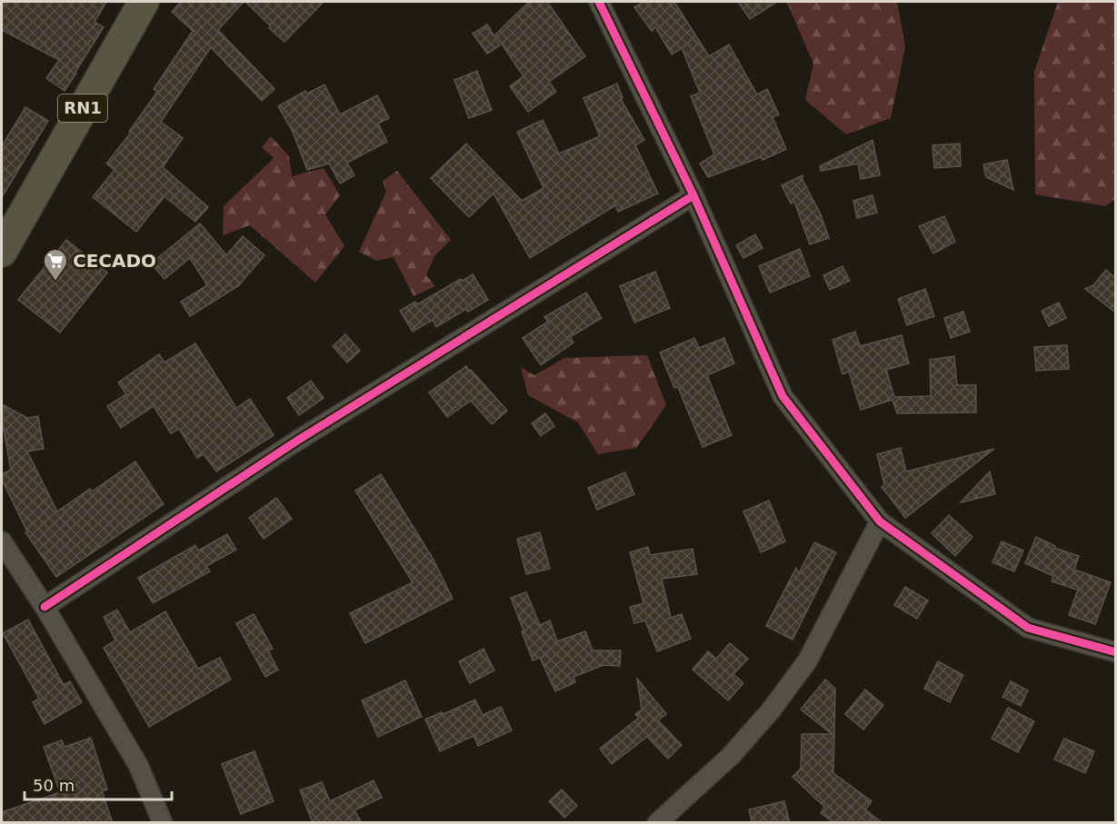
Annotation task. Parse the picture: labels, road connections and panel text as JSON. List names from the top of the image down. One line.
{"streets":{"highway":["RN1"]},"places":{"supermarket":["CECADO"]},"scale_bar":"50 m"}
